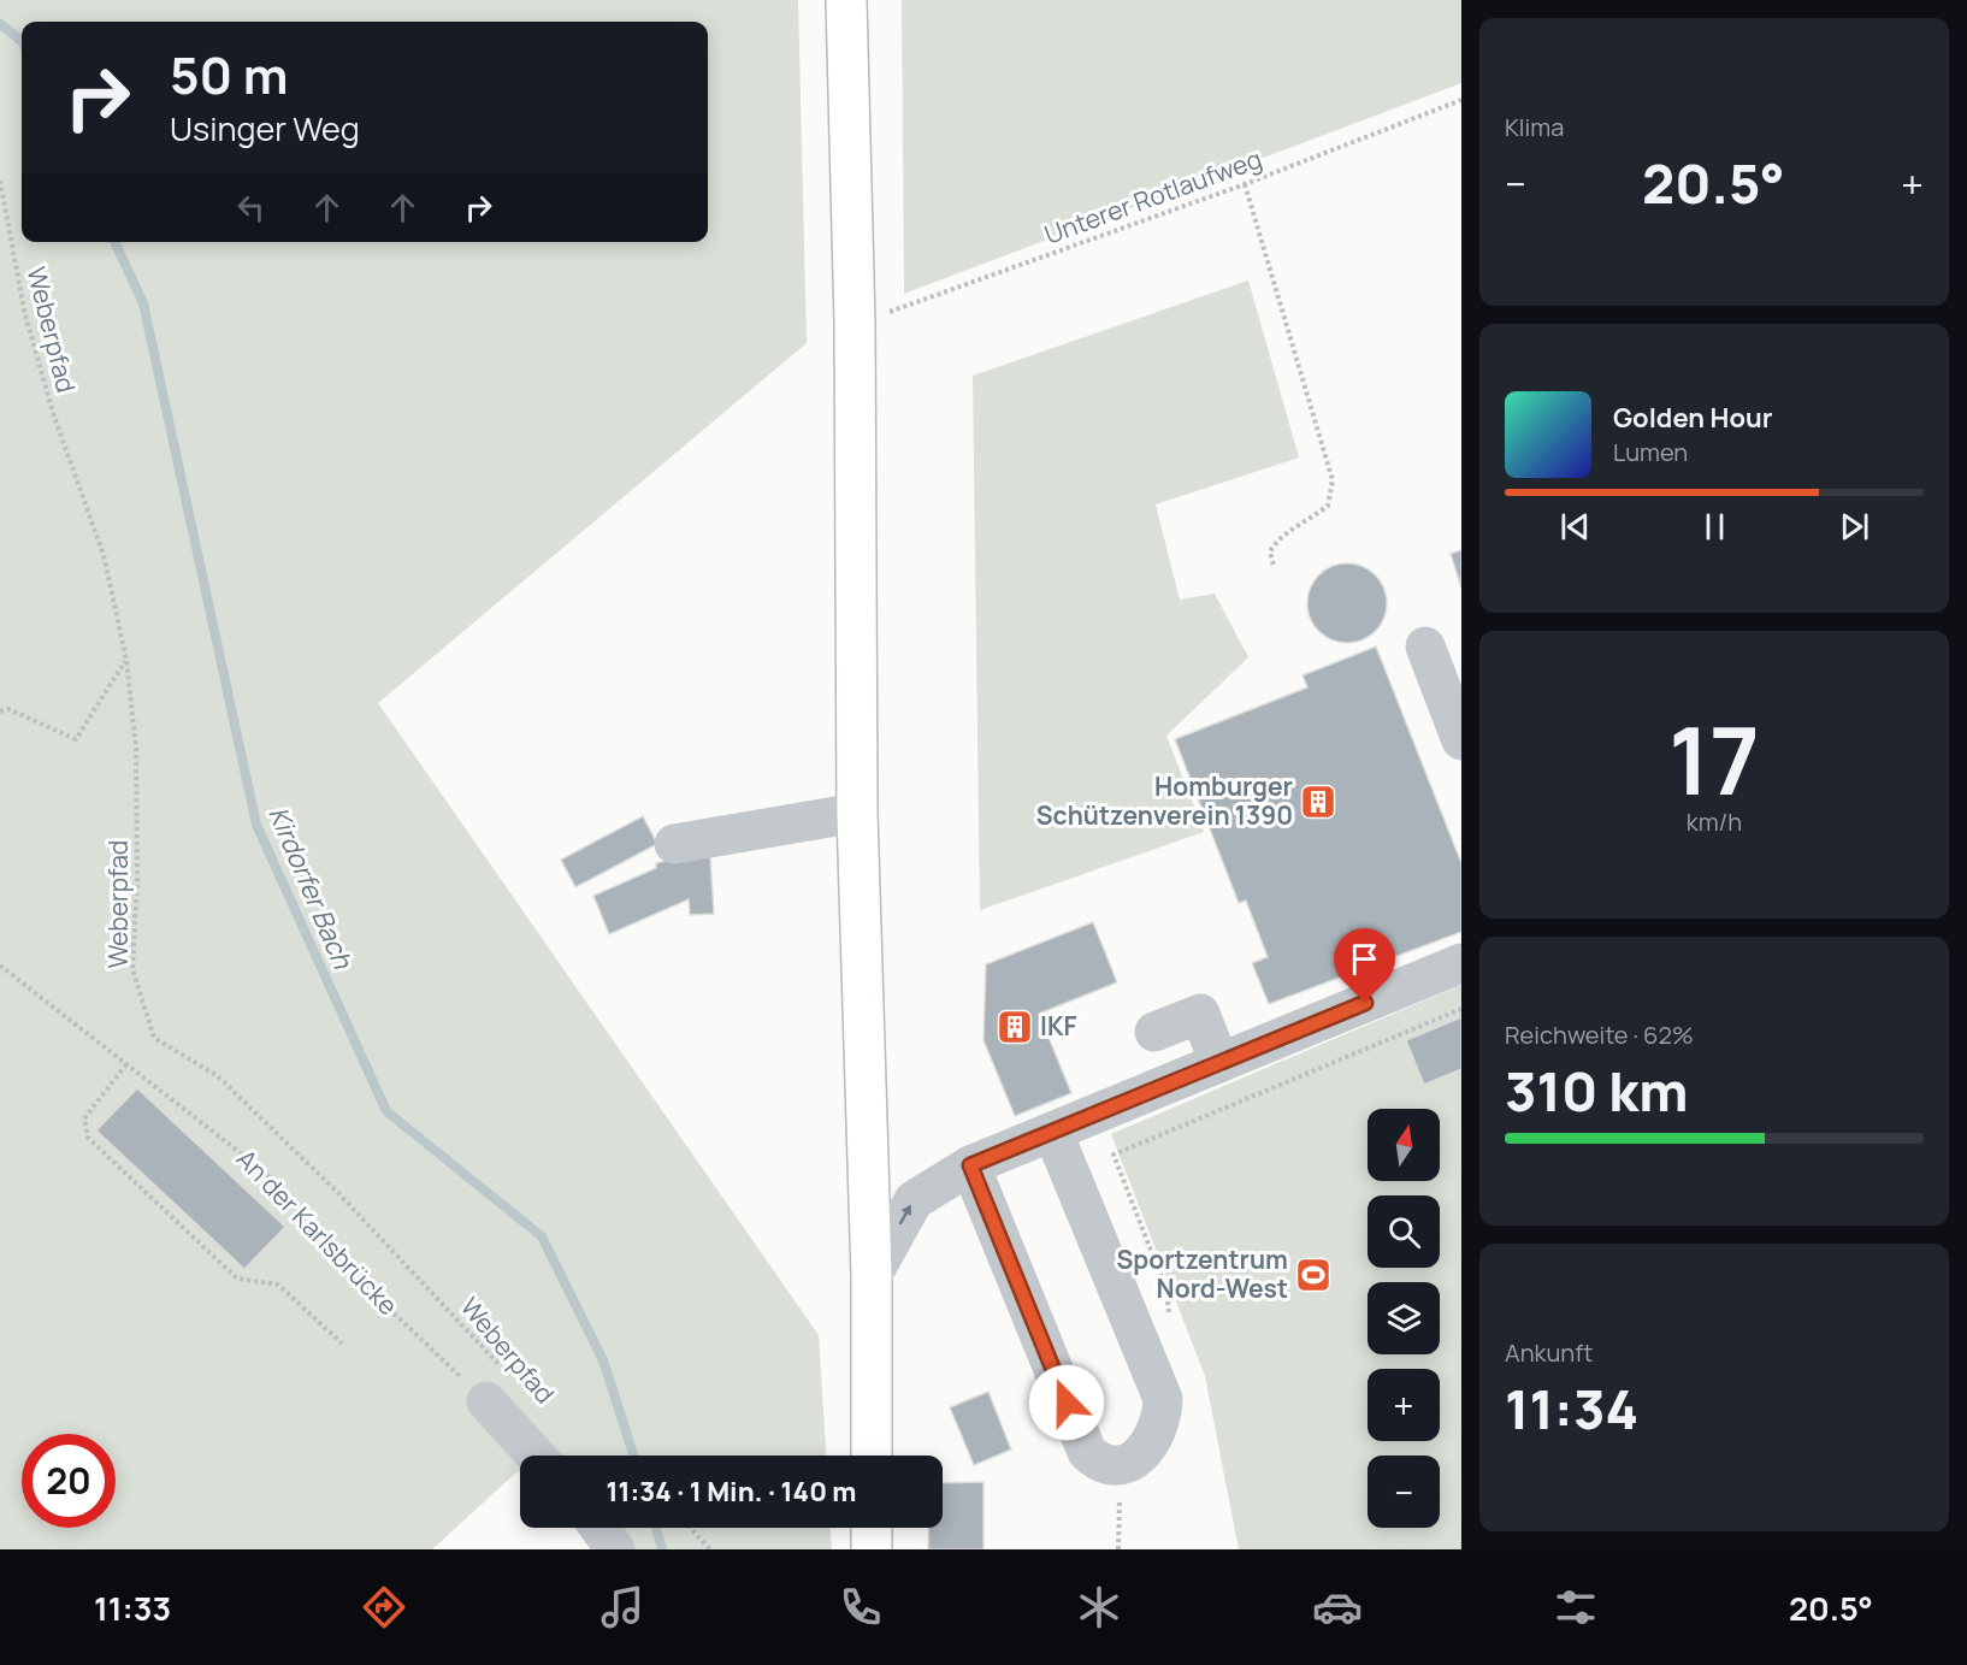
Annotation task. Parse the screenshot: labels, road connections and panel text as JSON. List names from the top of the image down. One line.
{"streets":{"path":["Unterer Rotlaufweg","Weberpfad","An der Karlsbrücke"]},"crossings":[["Weberpfad","An der Karlsbrücke"]],"water":["Kirdorfer Bach"],"places":{"building":["Homburger Schützenverein 1390","IKF"],"sports":["Sportzentrum Nord-West"]},"north":"top","page":{"tile":["Klima",["17","km/h"],["Reichweite · 62%","310 km"],["Ankunft","11:34"]],"turn":["50 m","Usinger Weg"],"heat":["−","20.5°","+"],"song":["Golden Hour","Lumen"],"map_buttons":["+","−"],"limit":"20","trip":"11:34 · 1 Min. · 140 m","tabs":["11:33","20.5°"]}}
